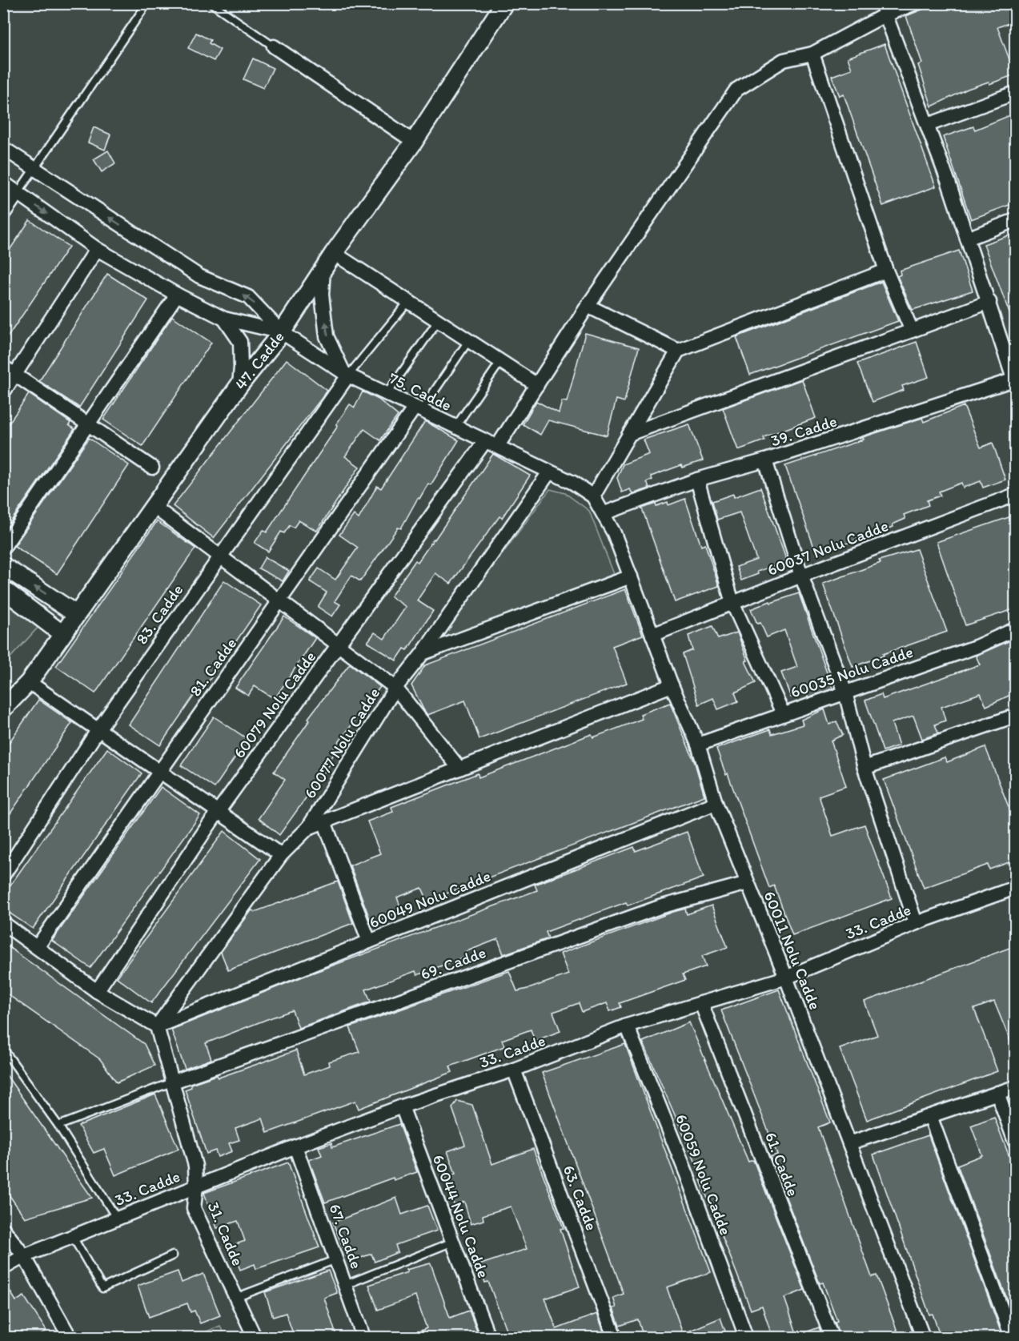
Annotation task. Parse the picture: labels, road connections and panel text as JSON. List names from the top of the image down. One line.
{"streets":{"street":["47. Cadde","75. Cadde","39. Cadde","60037 Nolu Cadde","83. Cadde","81. Cadde","60035 Nolu Cadde","60079 Nolu Cadde","60077 Nolu Cadde","60049 Nolu Cadde","33. Cadde","60011 Nolu Cadde","69. Cadde","61. Cadde","60059 Nolu Cadde","63. Cadde","60044 Nolu Cadde","31. Cadde","67. Cadde"]},"crossings":[["47. Cadde","75. Cadde"],["75. Cadde","83. Cadde"],["75. Cadde","81. Cadde"],["75. Cadde","60079 Nolu Cadde"],["75. Cadde","60077 Nolu Cadde"],["75. Cadde","60011 Nolu Cadde"],["39. Cadde","60011 Nolu Cadde"],["60037 Nolu Cadde","60011 Nolu Cadde"],["60035 Nolu Cadde","60011 Nolu Cadde"],["60077 Nolu Cadde","60049 Nolu Cadde"],["60077 Nolu Cadde","31. Cadde"],["60049 Nolu Cadde","60011 Nolu Cadde"],["60049 Nolu Cadde","31. Cadde"],["33. Cadde","60011 Nolu Cadde"],["33. Cadde","61. Cadde"],["33. Cadde","60059 Nolu Cadde"],["33. Cadde","63. Cadde"],["33. Cadde","60044 Nolu Cadde"],["33. Cadde","31. Cadde"],["33. Cadde","67. Cadde"],["60011 Nolu Cadde","69. Cadde"],["69. Cadde","31. Cadde"]]}
